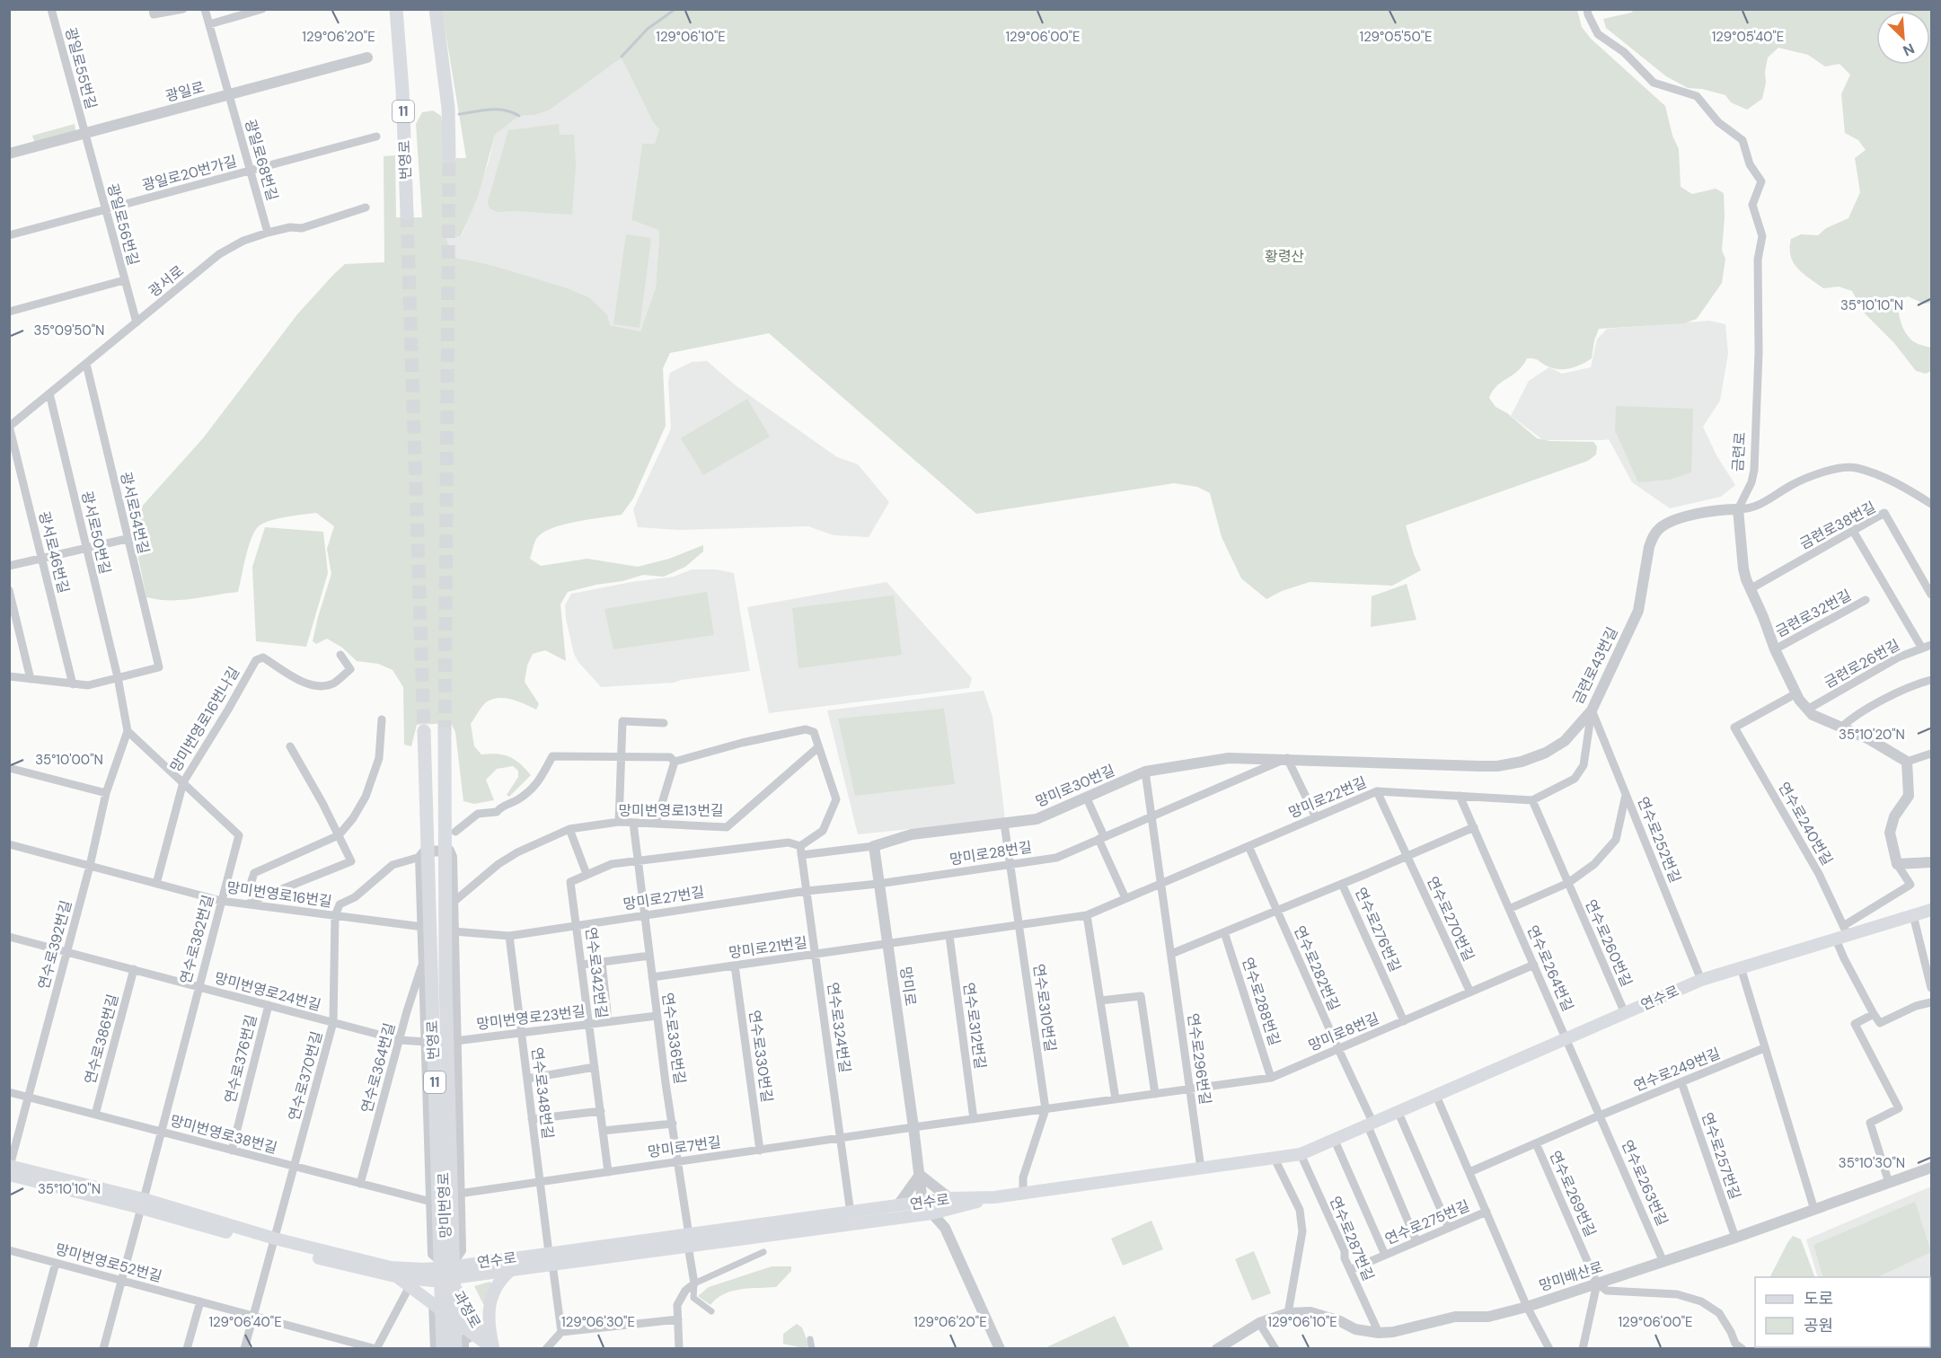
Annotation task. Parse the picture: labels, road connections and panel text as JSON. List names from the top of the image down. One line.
{"streets":{"highway":["11","번영로"],"main road":["연수로","과정로"],"street":["광일로55번길","광일로","광일로68번길","광일로20번가길","광일로56번길","광서로","금련로","광서로54번길","금련로38번길","광서로50번길","광서로46번길","금련로32번길","금련로26번길","금련로43번길","망미번영로16번나길","망미로30번길","망미로22번길","망미번영로13번길","연수로240번길","연수로252번길","망미로28번길","망미번영로16번길","망미로27번길","연수로270번길","연수로276번길","연수로382번길","연수로260번길","연수로392번길","망미로21번길","연수로282번길","연수로264번길","연수로342번길","망미로","망미번영로24번길","연수로288번길","연수로310번길","망미번영로23번길","연수로312번길","연수로324번길","망미로8번길","연수로336번길","연수로386번길","연수로330번길","연수로376번길","연수로296번길","연수로364번길","연수로249번길","연수로370번길","연수로348번길","망미번영로38번길","망미로7번길","연수로257번길","연수로263번길","연수로269번길","망미번영로","연수로275번길","연수로287번길","망미번영로52번길","망미배산로"]},"crossings":[["광일로55번길","광일로"],["광일로55번길","광일로56번길"],["광일로","광일로68번길"],["광일로","광일로56번길"],["광일로68번길","광일로20번가길"],["광일로68번길","광서로"],["광일로20번가길","광일로56번길"],["광일로56번길","광서로"],["광서로","광서로54번길"],["광서로","광서로50번길"],["광서로","광서로46번길"],["금련로","금련로43번길"],["광서로54번길","광서로50번길"],["광서로50번길","연수로382번길"],["광서로50번길","연수로392번길"],["금련로43번길","망미로30번길"],["금련로43번길","연수로252번길"],["금련로43번길","망미로28번길"],["망미번영로16번나길","망미번영로16번길"],["망미번영로16번나길","연수로382번길"],["망미로30번길","망미로28번길"],["망미로30번길","망미로"],["망미로30번길","연수로310번길"],["망미로30번길","연수로296번길"],["망미로22번길","연수로270번길"],["망미로22번길","연수로260번길"],["망미로22번길","망미로21번길"],["망미로22번길","연수로282번길"],["망미로22번길","연수로264번길"],["망미로22번길","망미로"],["망미로22번길","연수로310번길"],["망미로22번길","연수로312번길"],["망미로22번길","연수로296번길"],["망미번영로13번길","연수로336번길"],["망미번영로13번길","망미번영로"],["연수로240번길","연수로"],["연수로252번길","연수로"],["망미로28번길","망미로27번길"],["망미로28번길","망미로"],["망미로28번길","연수로310번길"],["망미로28번길","연수로296번길"],["망미번영로16번길","연수로382번길"],["망미번영로16번길","연수로392번길"],["망미번영로16번길","연수로370번길"],["망미번영로16번길","망미번영로"],["망미로27번길","연수로342번길"],["망미로27번길","망미로"],["망미로27번길","연수로324번길"],["망미로27번길","연수로336번길"],["망미로27번길","연수로348번길"],["망미로27번길","망미번영로"],["연수로270번길","연수로276번길"],["연수로270번길","망미로8번길"],["연수로276번길","망미로8번길"],["연수로382번길","연수로392번길"],["연수로382번길","망미번영로24번길"],["연수로382번길","연수로"],["연수로382번길","망미번영로38번길"],["연수로382번길","망미번영로52번길"],["연수로260번길","연수로"],["연수로392번길","망미번영로24번길"],["연수로392번길","연수로"],["연수로392번길","망미번영로38번길"],["망미로21번길","망미로"],["망미로21번길","연수로324번길"],["망미로21번길","연수로336번길"],["망미로21번길","연수로330번길"],["연수로282번길","연수로"],["연수로282번길","망미로8번길"],["연수로264번길","연수로"],["연수로264번길","망미로8번길"],["연수로264번길","연수로263번길"],["연수로342번길","망미번영로23번길"],["연수로342번길","망미로7번길"],["망미로","연수로"],["망미로","망미로8번길"],["망미로","망미로7번길"],["망미번영로24번길","연수로386번길"],["망미번영로24번길","연수로376번길"],["망미번영로24번길","연수로364번길"],["망미번영로24번길","연수로370번길"],["망미번영로24번길","망미번영로"],["연수로","연수로310번길"],["연수로","연수로324번길"],["연수로","연수로336번길"],["연수로","연수로296번길"],["연수로","연수로370번길"],["연수로","연수로348번길"],["연수로","연수로263번길"],["연수로","망미번영로"],["연수로","연수로275번길"],["연수로","연수로287번길"],["연수로","과정로"],["연수로288번길","망미로8번길"],["연수로310번길","망미로8번길"],["망미번영로23번길","연수로336번길"],["망미번영로23번길","연수로348번길"],["망미번영로23번길","망미번영로"],["연수로312번길","망미로8번길"],["연수로324번길","망미로7번길"],["망미로8번길","연수로296번길"],["망미로8번길","망미로7번길"],["연수로336번길","망미로7번길"],["연수로386번길","망미번영로38번길"],["연수로330번길","망미로7번길"],["연수로376번길","망미번영로38번길"],["연수로364번길","망미번영로38번길"],["연수로364번길","망미번영로"],["연수로249번길","연수로257번길"],["연수로249번길","연수로263번길"],["연수로370번길","망미번영로38번길"],["연수로370번길","망미번영로"],["연수로370번길","망미번영로52번길"],["연수로348번길","망미로7번길"],["망미번영로38번길","망미번영로"],["망미로7번길","망미번영로"],["연수로257번길","망미배산로"],["연수로263번길","망미배산로"],["연수로269번길","망미배산로"],["망미번영로","과정로"],["연수로275번길","연수로287번길"],["연수로275번길","망미배산로"],["연수로287번길","망미배산로"]],"parks":["황령산"],"legend":["도로","공원"],"north":"bottom right","coordinates":["129°06'20\"E","129°06'10\"E","129°06'00\"E","129°05'50\"E","129°05'40\"E","35°10'10\"N","35°09'50\"N","35°10'20\"N","35°10'00\"N","35°10'30\"N","129°06'40\"E","129°06'30\"E"]}
